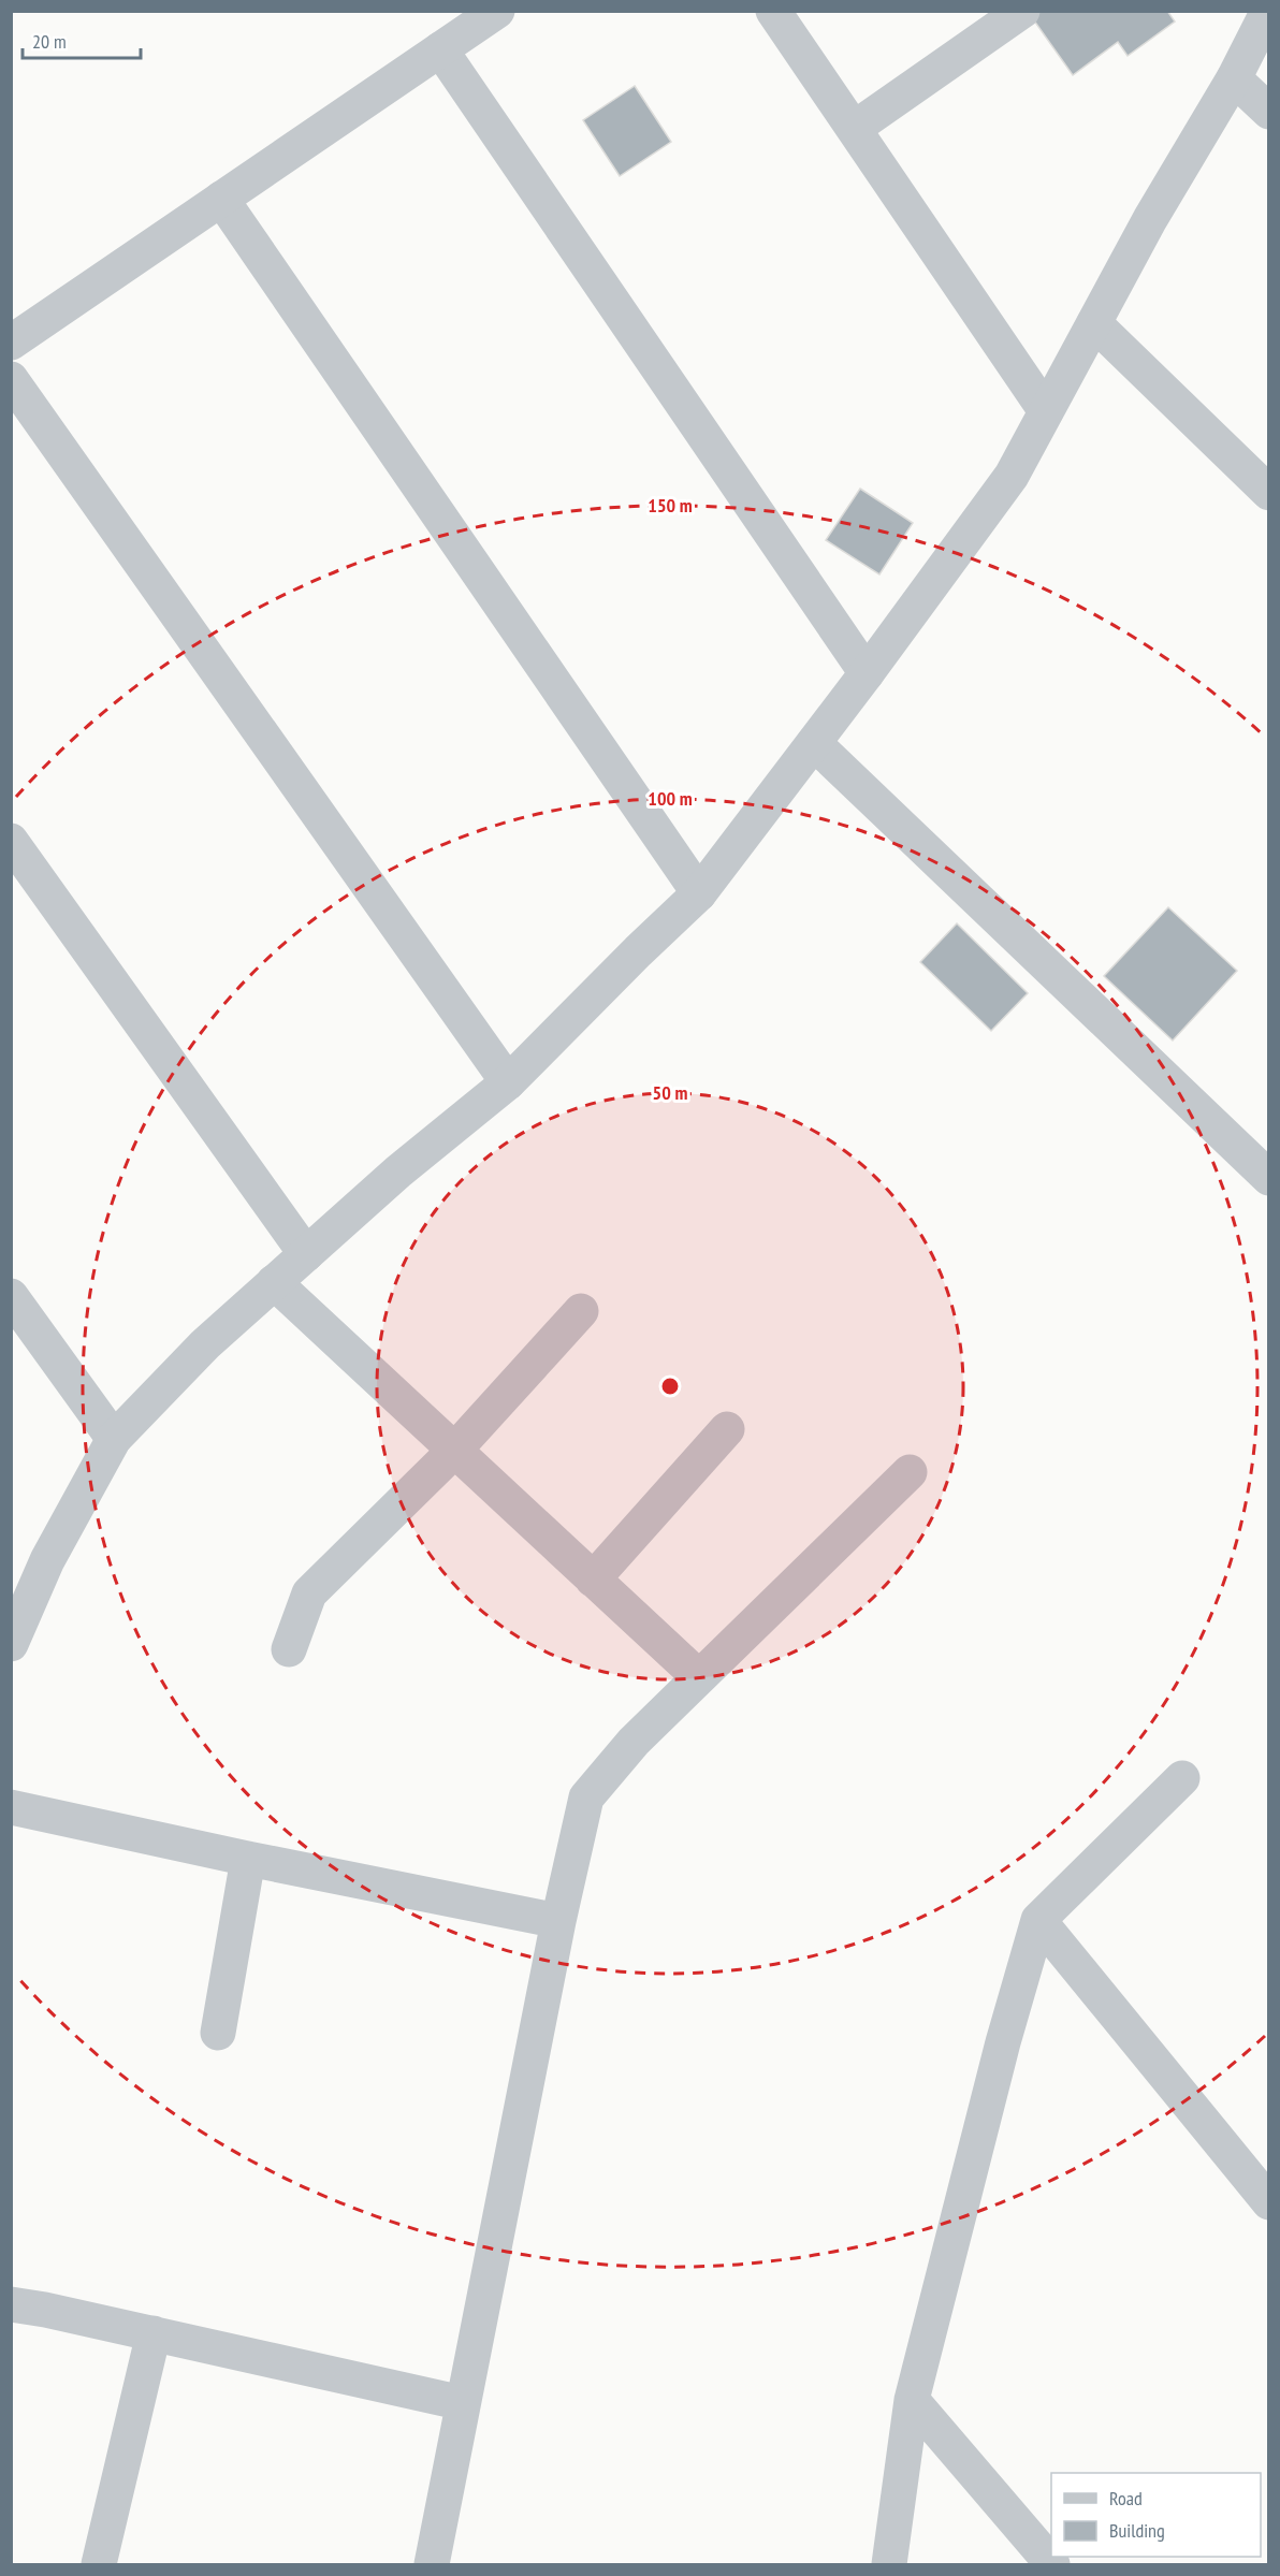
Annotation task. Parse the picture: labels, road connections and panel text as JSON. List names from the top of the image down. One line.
{"legend":["Road","Building"],"scale_bar":"20 m","rings":["150 m","100 m","50 m"]}
